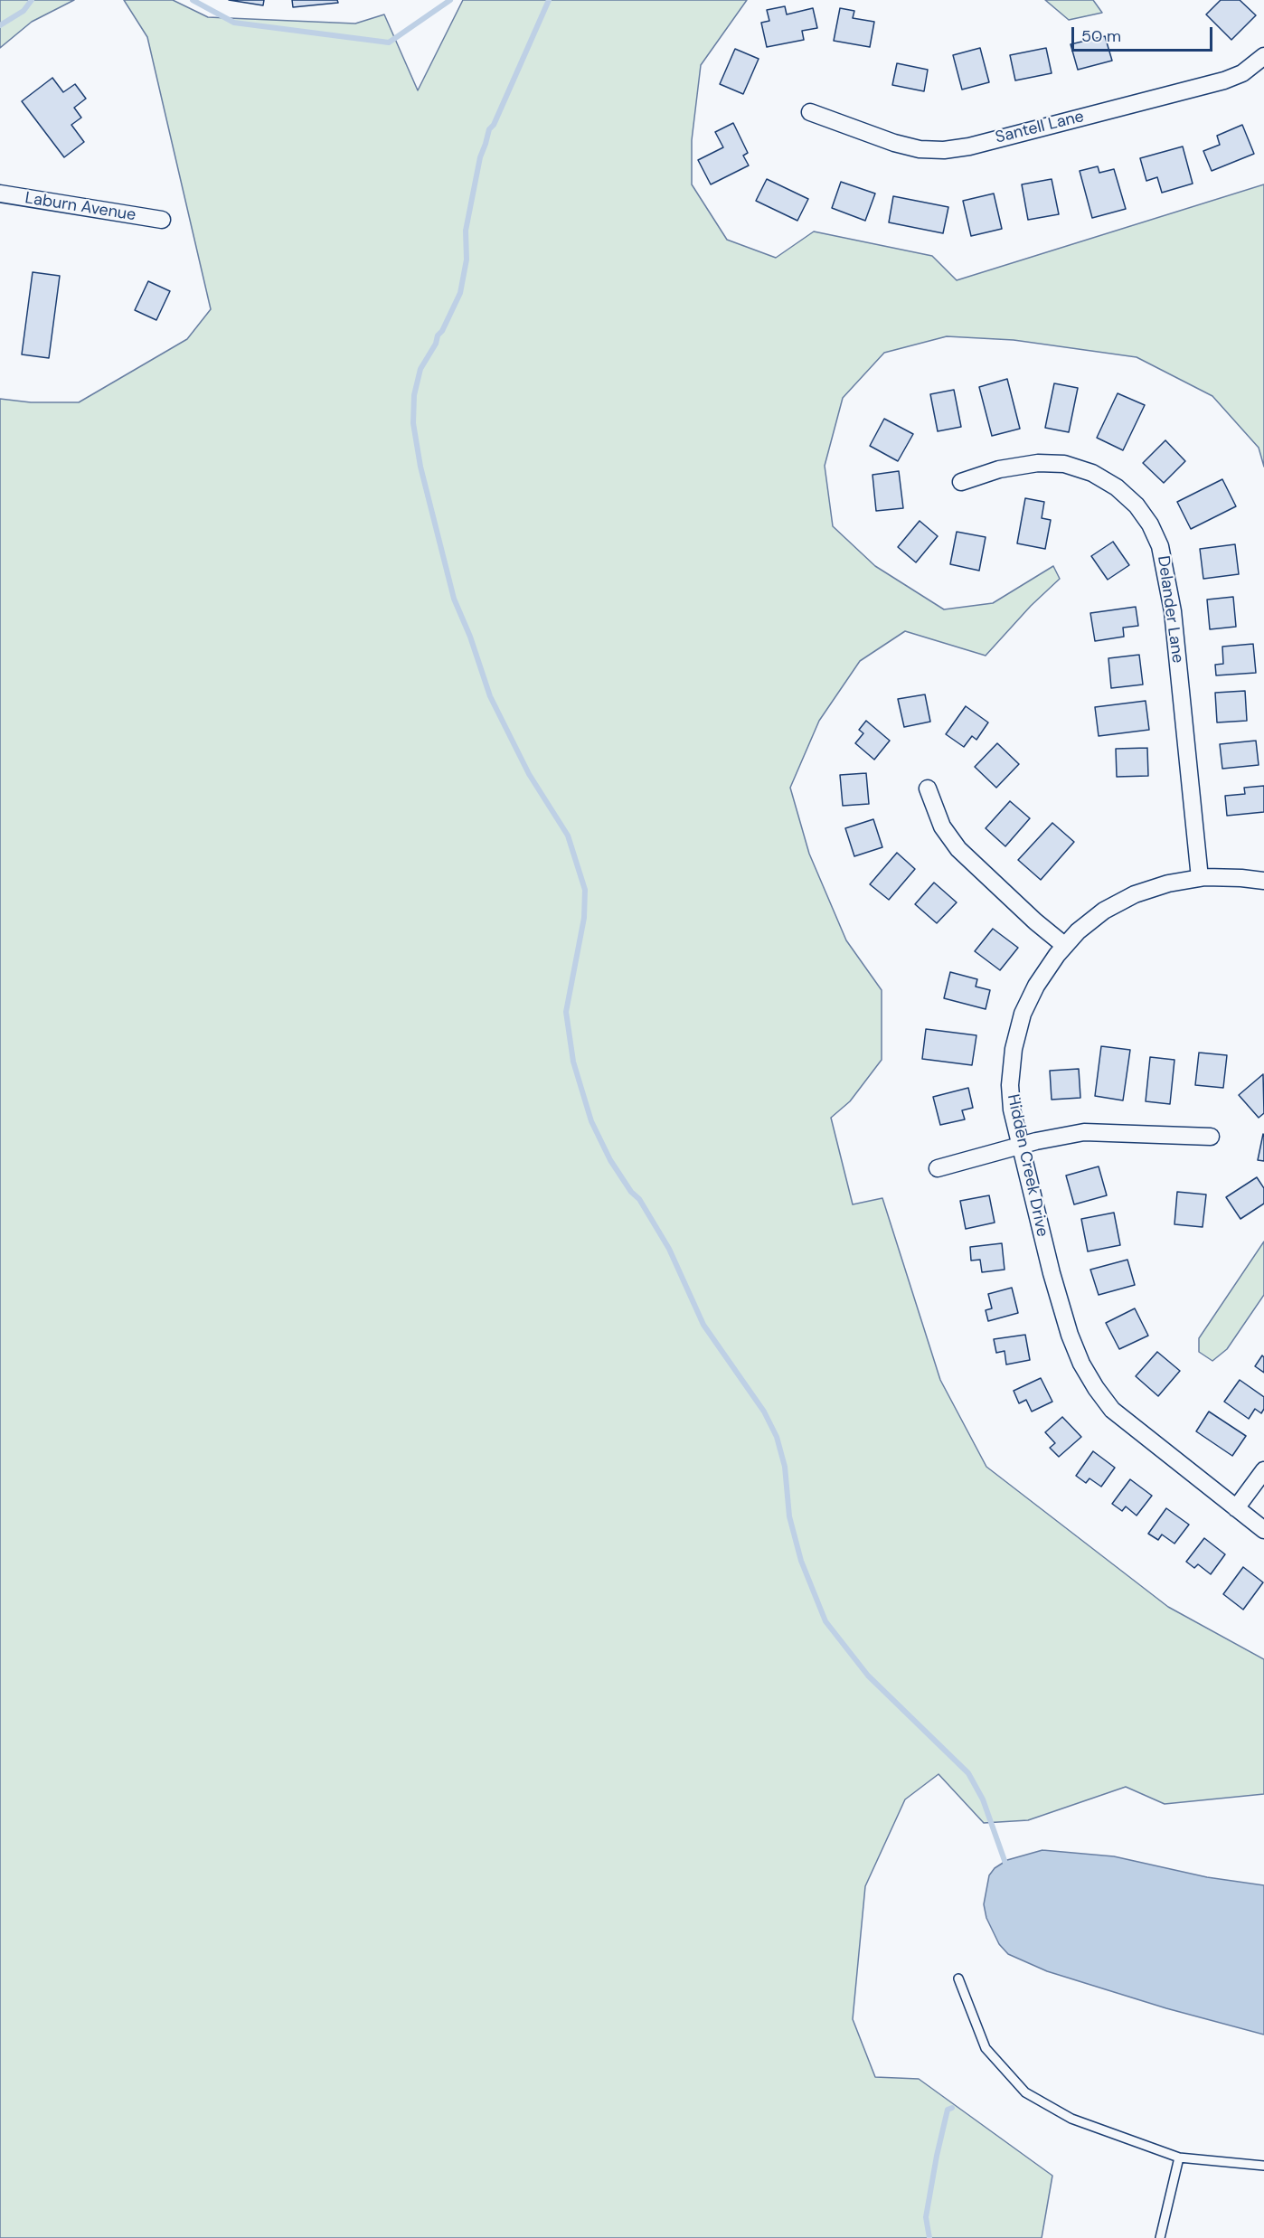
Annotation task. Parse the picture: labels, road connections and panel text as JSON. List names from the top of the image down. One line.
{"streets":{"street":["Santell Lane","Laburn Avenue","Delander Lane","Hidden Creek Drive"]},"crossings":[["Delander Lane","Hidden Creek Drive"]],"scale_bar":"50 m"}
